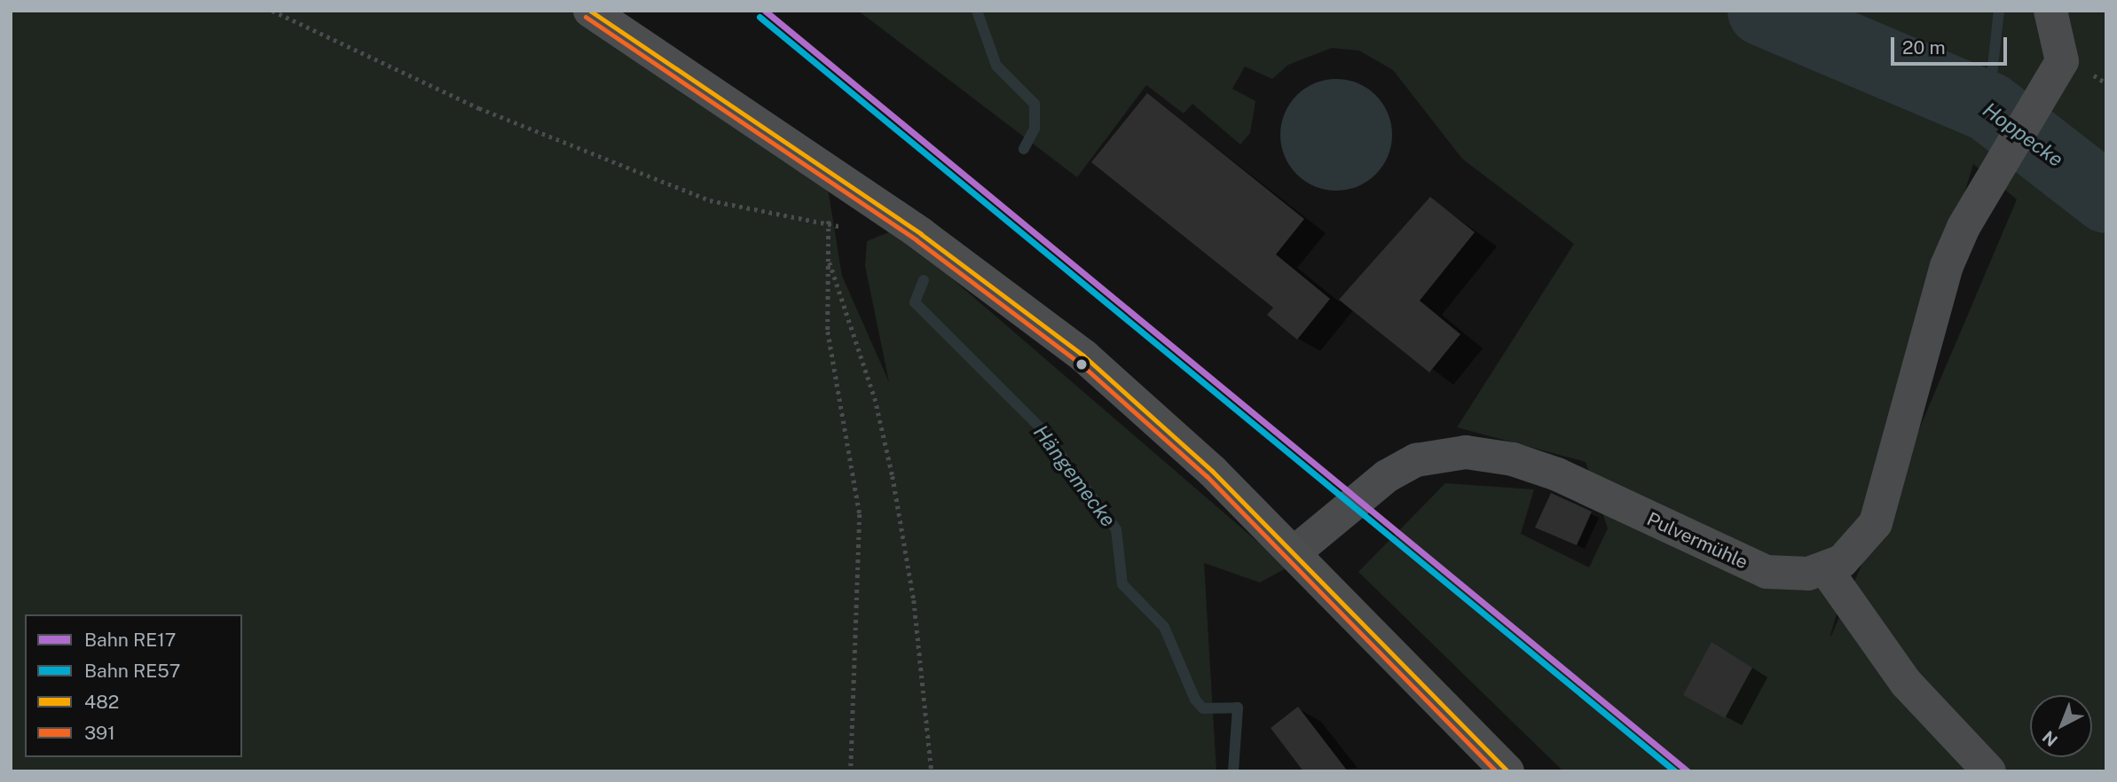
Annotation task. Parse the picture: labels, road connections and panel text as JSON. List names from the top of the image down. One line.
{"streets":{"street":["Pulvermühle"]},"water":["Hoppecke","Hängemecke"],"lines":["rail line RE17","transit line 482","rail line RE57","transit line 391"],"legend":["Bahn RE17","Bahn RE57","482","391"],"scale_bar":"20 m","north":"bottom left"}
